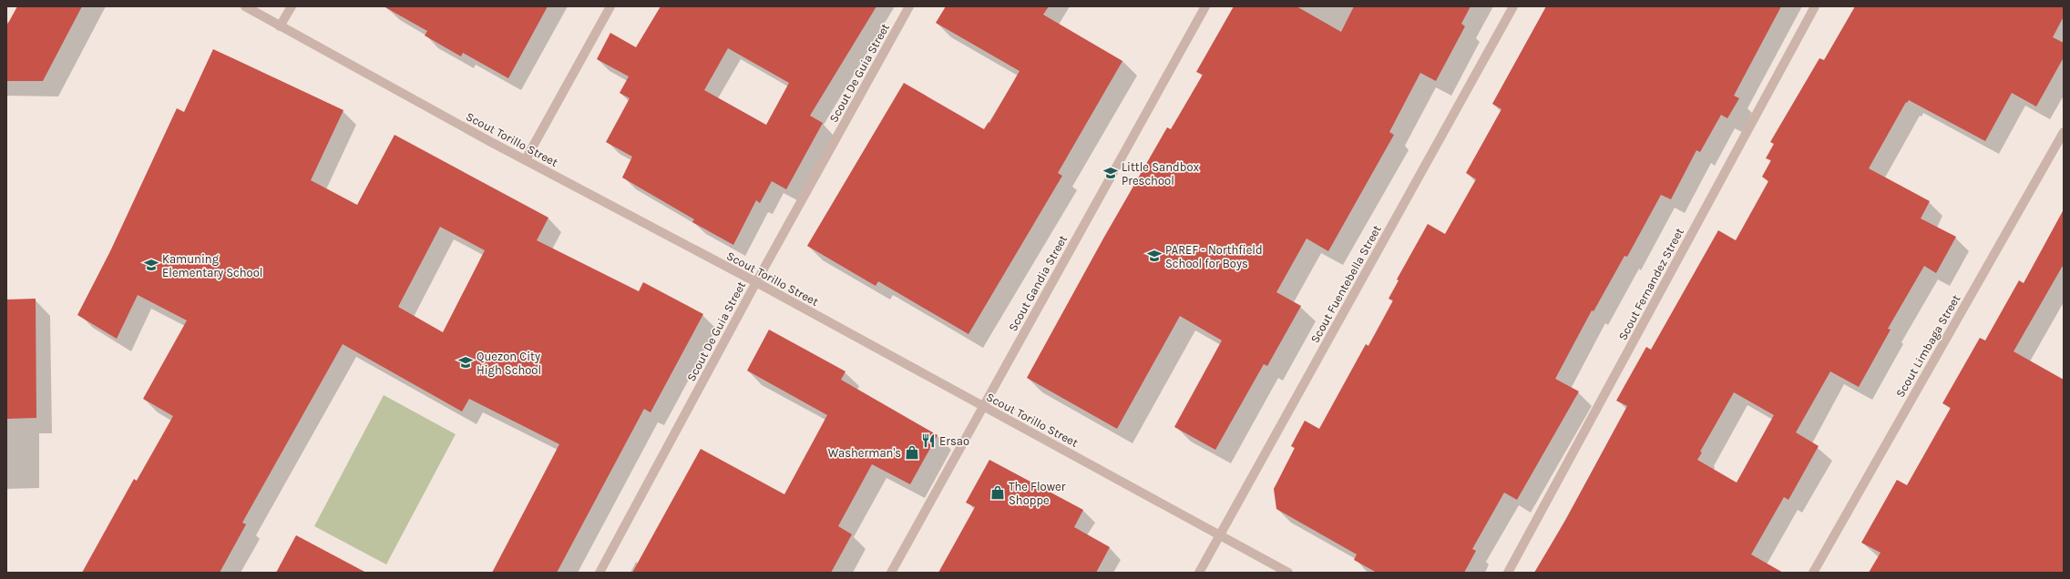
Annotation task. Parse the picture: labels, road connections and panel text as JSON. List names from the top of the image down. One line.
{"streets":{"street":["Scout De Guia Street","Scout Torillo Street","Scout Gandia Street","Scout Fuentebella Street","Scout Fernandez Street","Scout Limbaga Street"]},"crossings":[["Scout De Guia Street","Scout Torillo Street"],["Scout Torillo Street","Scout Gandia Street"],["Scout Torillo Street","Scout Fuentebella Street"]],"places":{"school or university":["Little Sandbox Preschool","PAREF - Northfield School for Boys","Kamuning Elementary School","Quezon City High School"],"restaurant":["Ersao"],"shop":["Washerman's","The Flower Shoppe"]}}
